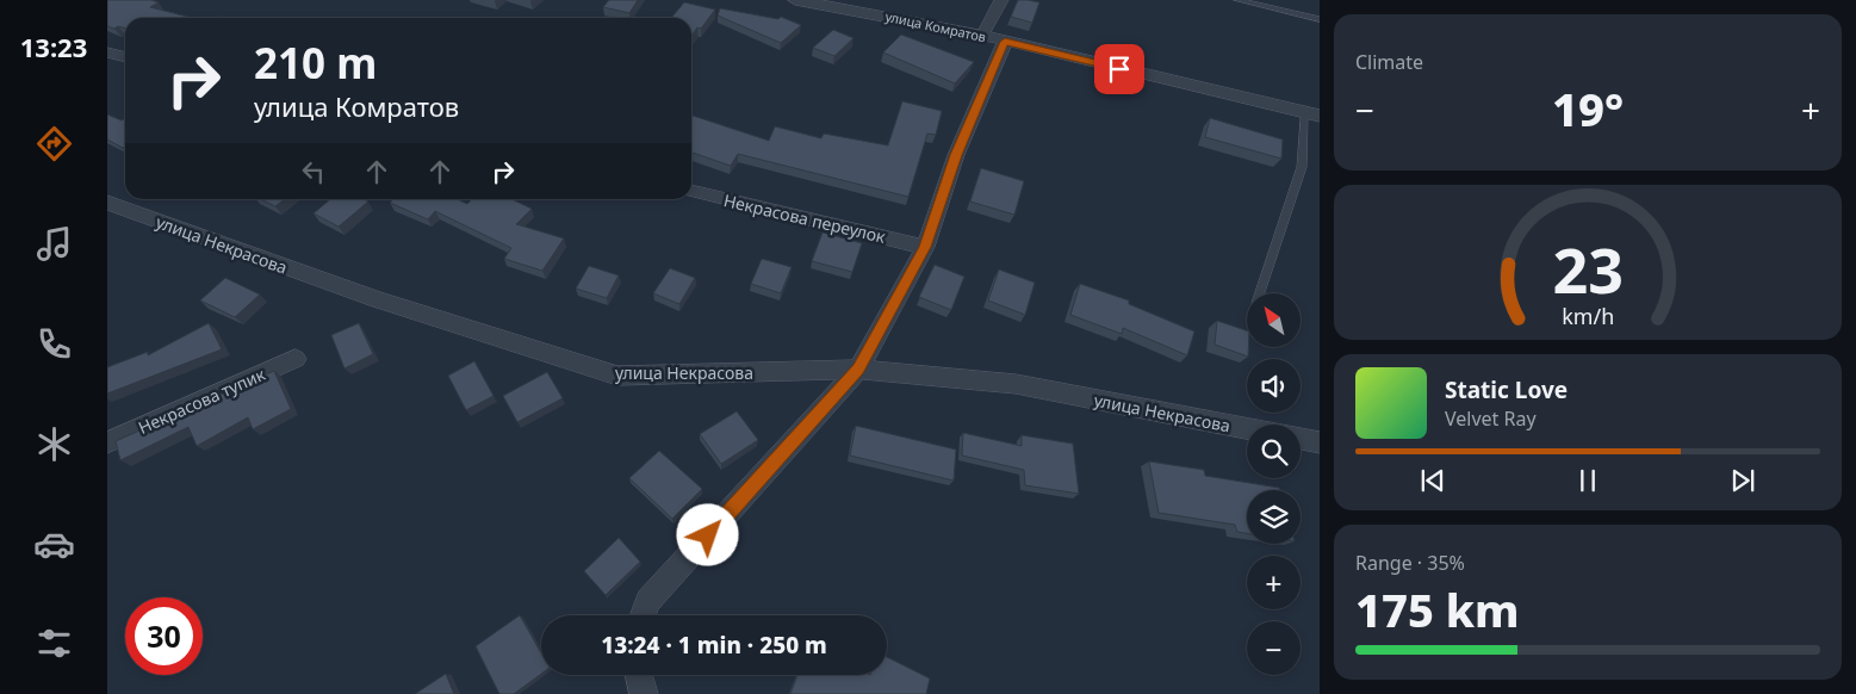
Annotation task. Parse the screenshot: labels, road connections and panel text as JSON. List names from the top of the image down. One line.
{"streets":{"street":["улица Комратов","Некрасова переулок","улица Некрасова","Некрасова тупик"]},"north":"top left","page":{"tabs":"13:23","tile":["Climate",["Range · 35%","175 km"]],"turn":["210 m","улица Комратов"],"heat":["−","19°","+"],"map_buttons":["+","−"],"song":["Static Love","Velvet Ray"],"limit":"30","trip":"13:24 · 1 min · 250 m","gauge":["23","km/h"]}}
